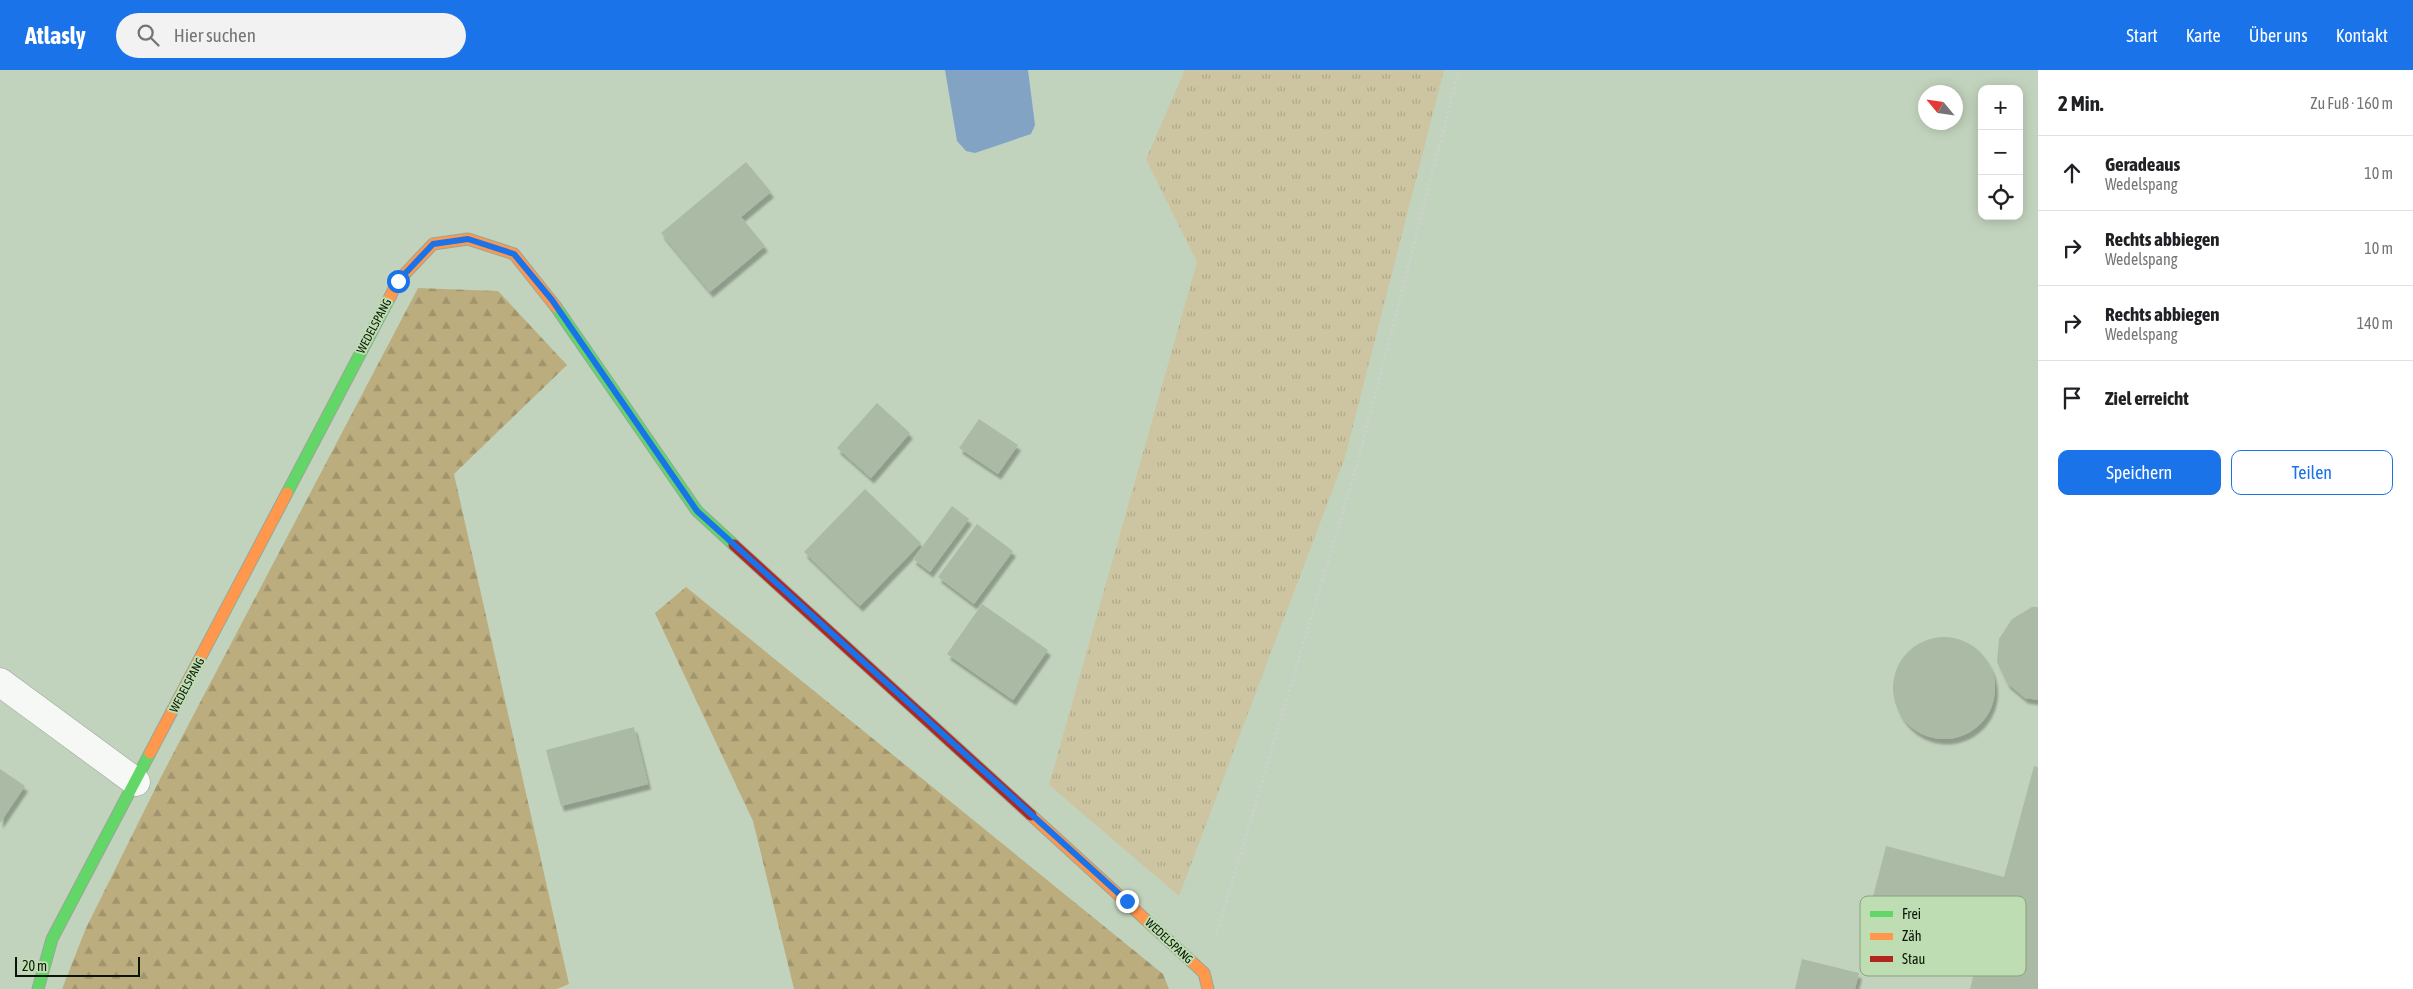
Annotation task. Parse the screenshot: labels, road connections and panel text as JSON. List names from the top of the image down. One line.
{"streets":{"street":["WEDELSPANG"]},"legend":["Frei","Zäh","Stau"],"scale_bar":"20 m","north":"top left","page":{"header":"Atlasly","search":"Hier suchen","nav":["Start","Karte","Über uns","Kontakt"],"heading":["2 Min.","Zu Fuß · 160 m"],"map_buttons":["+","−"],"list":[["Geradeaus","Wedelspang","10 m"],["Rechts abbiegen","Wedelspang","10 m"],["Rechts abbiegen","Wedelspang","140 m"],"Ziel erreicht"],"buttons":["Speichern","Teilen"],"scale":"20 m"}}
